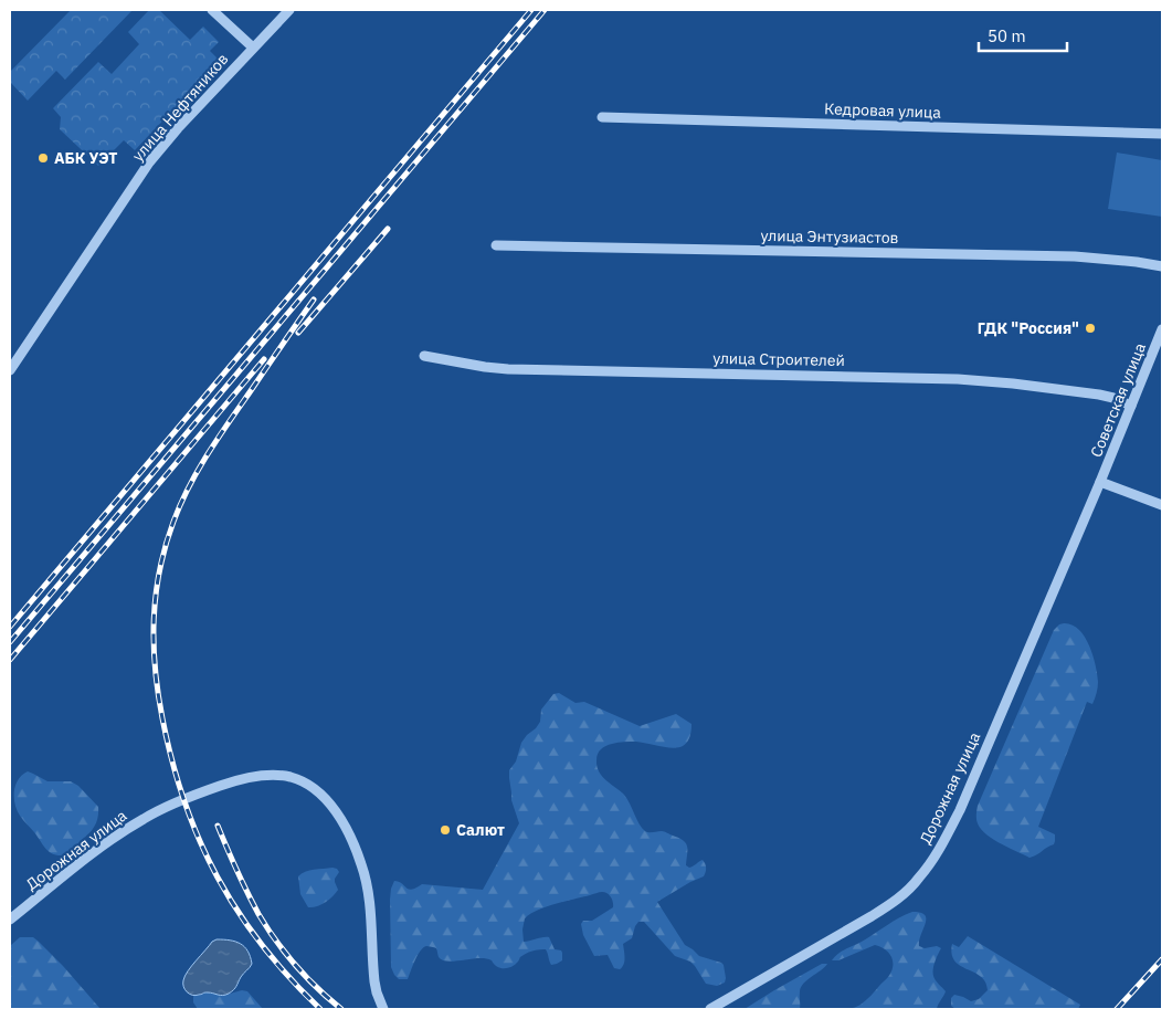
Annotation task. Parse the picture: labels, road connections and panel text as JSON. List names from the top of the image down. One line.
{"streets":{"street":["улица Нефтяников","Кедровая улица","улица Энтузиастов","улица Строителей","Советская улица","Дорожная улица"]},"crossings":[["улица Строителей","Советская улица"],["Советская улица","Дорожная улица"]],"places":["АБК УЭТ","ГДК \"Россия\"","Салют"],"scale_bar":"50 m"}
